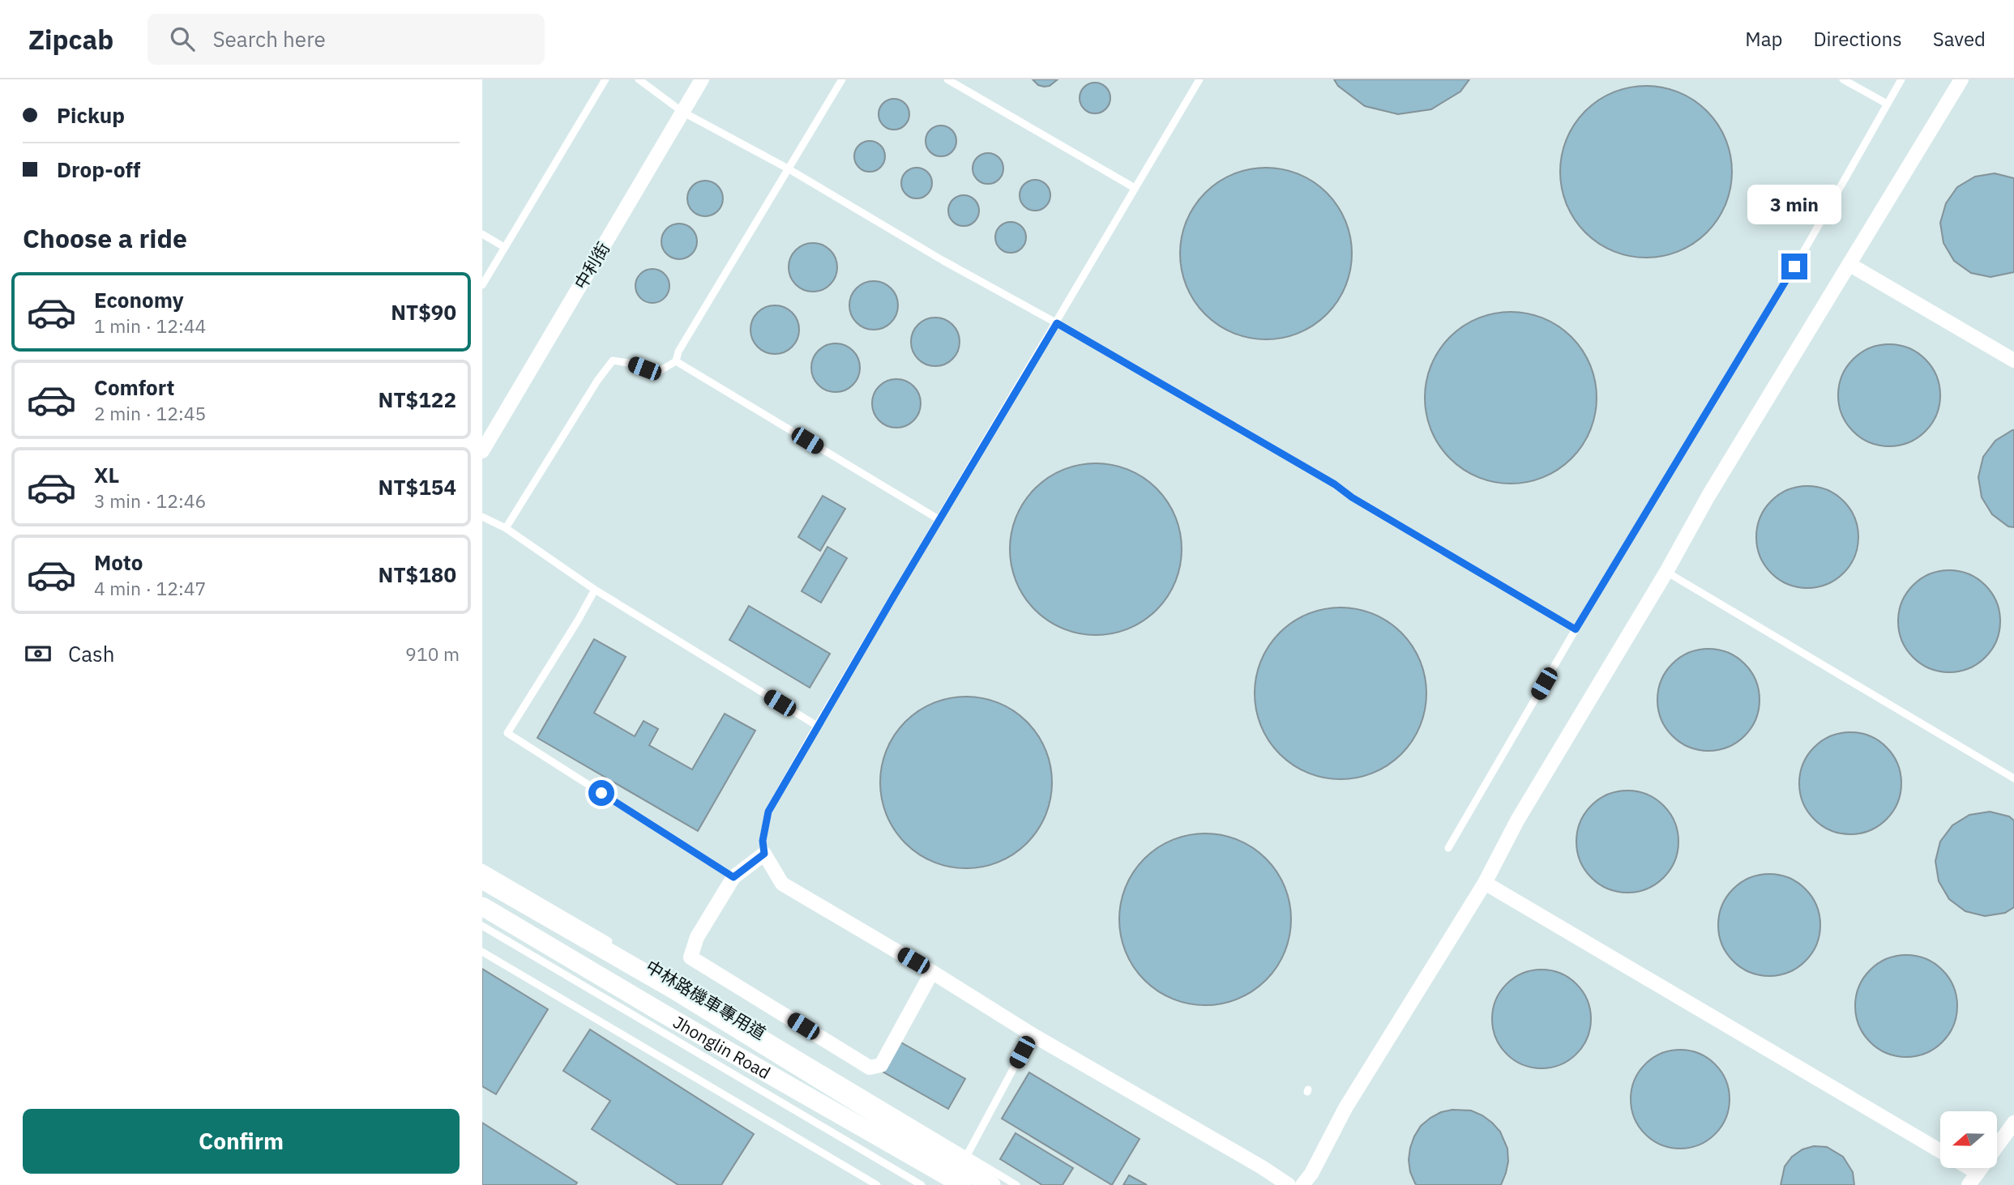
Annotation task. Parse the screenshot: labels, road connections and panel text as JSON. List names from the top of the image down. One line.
{"streets":{"street":["中利街","Jhonglin Road"],"lane":["中林路機車專用道"]},"crossings":[["中林路機車專用道","Jhonglin Road"]],"north":"left","page":{"header":"Zipcab","search":"Search here","nav":["Map","Directions","Saved"],"banner":["Pickup","Drop-off"],"bubble":"3 min","heading":"Choose a ride","list":[{"name":"Economy","note":"1 min · 12:44","value":"NT$90"},{"name":"Comfort","note":"2 min · 12:45","value":"NT$122"},{"name":"XL","note":"3 min · 12:46","value":"NT$154"},{"name":"Moto","note":"4 min · 12:47","value":"NT$180"}],"pay":["Cash","910 m"],"buttons":"Confirm"}}
